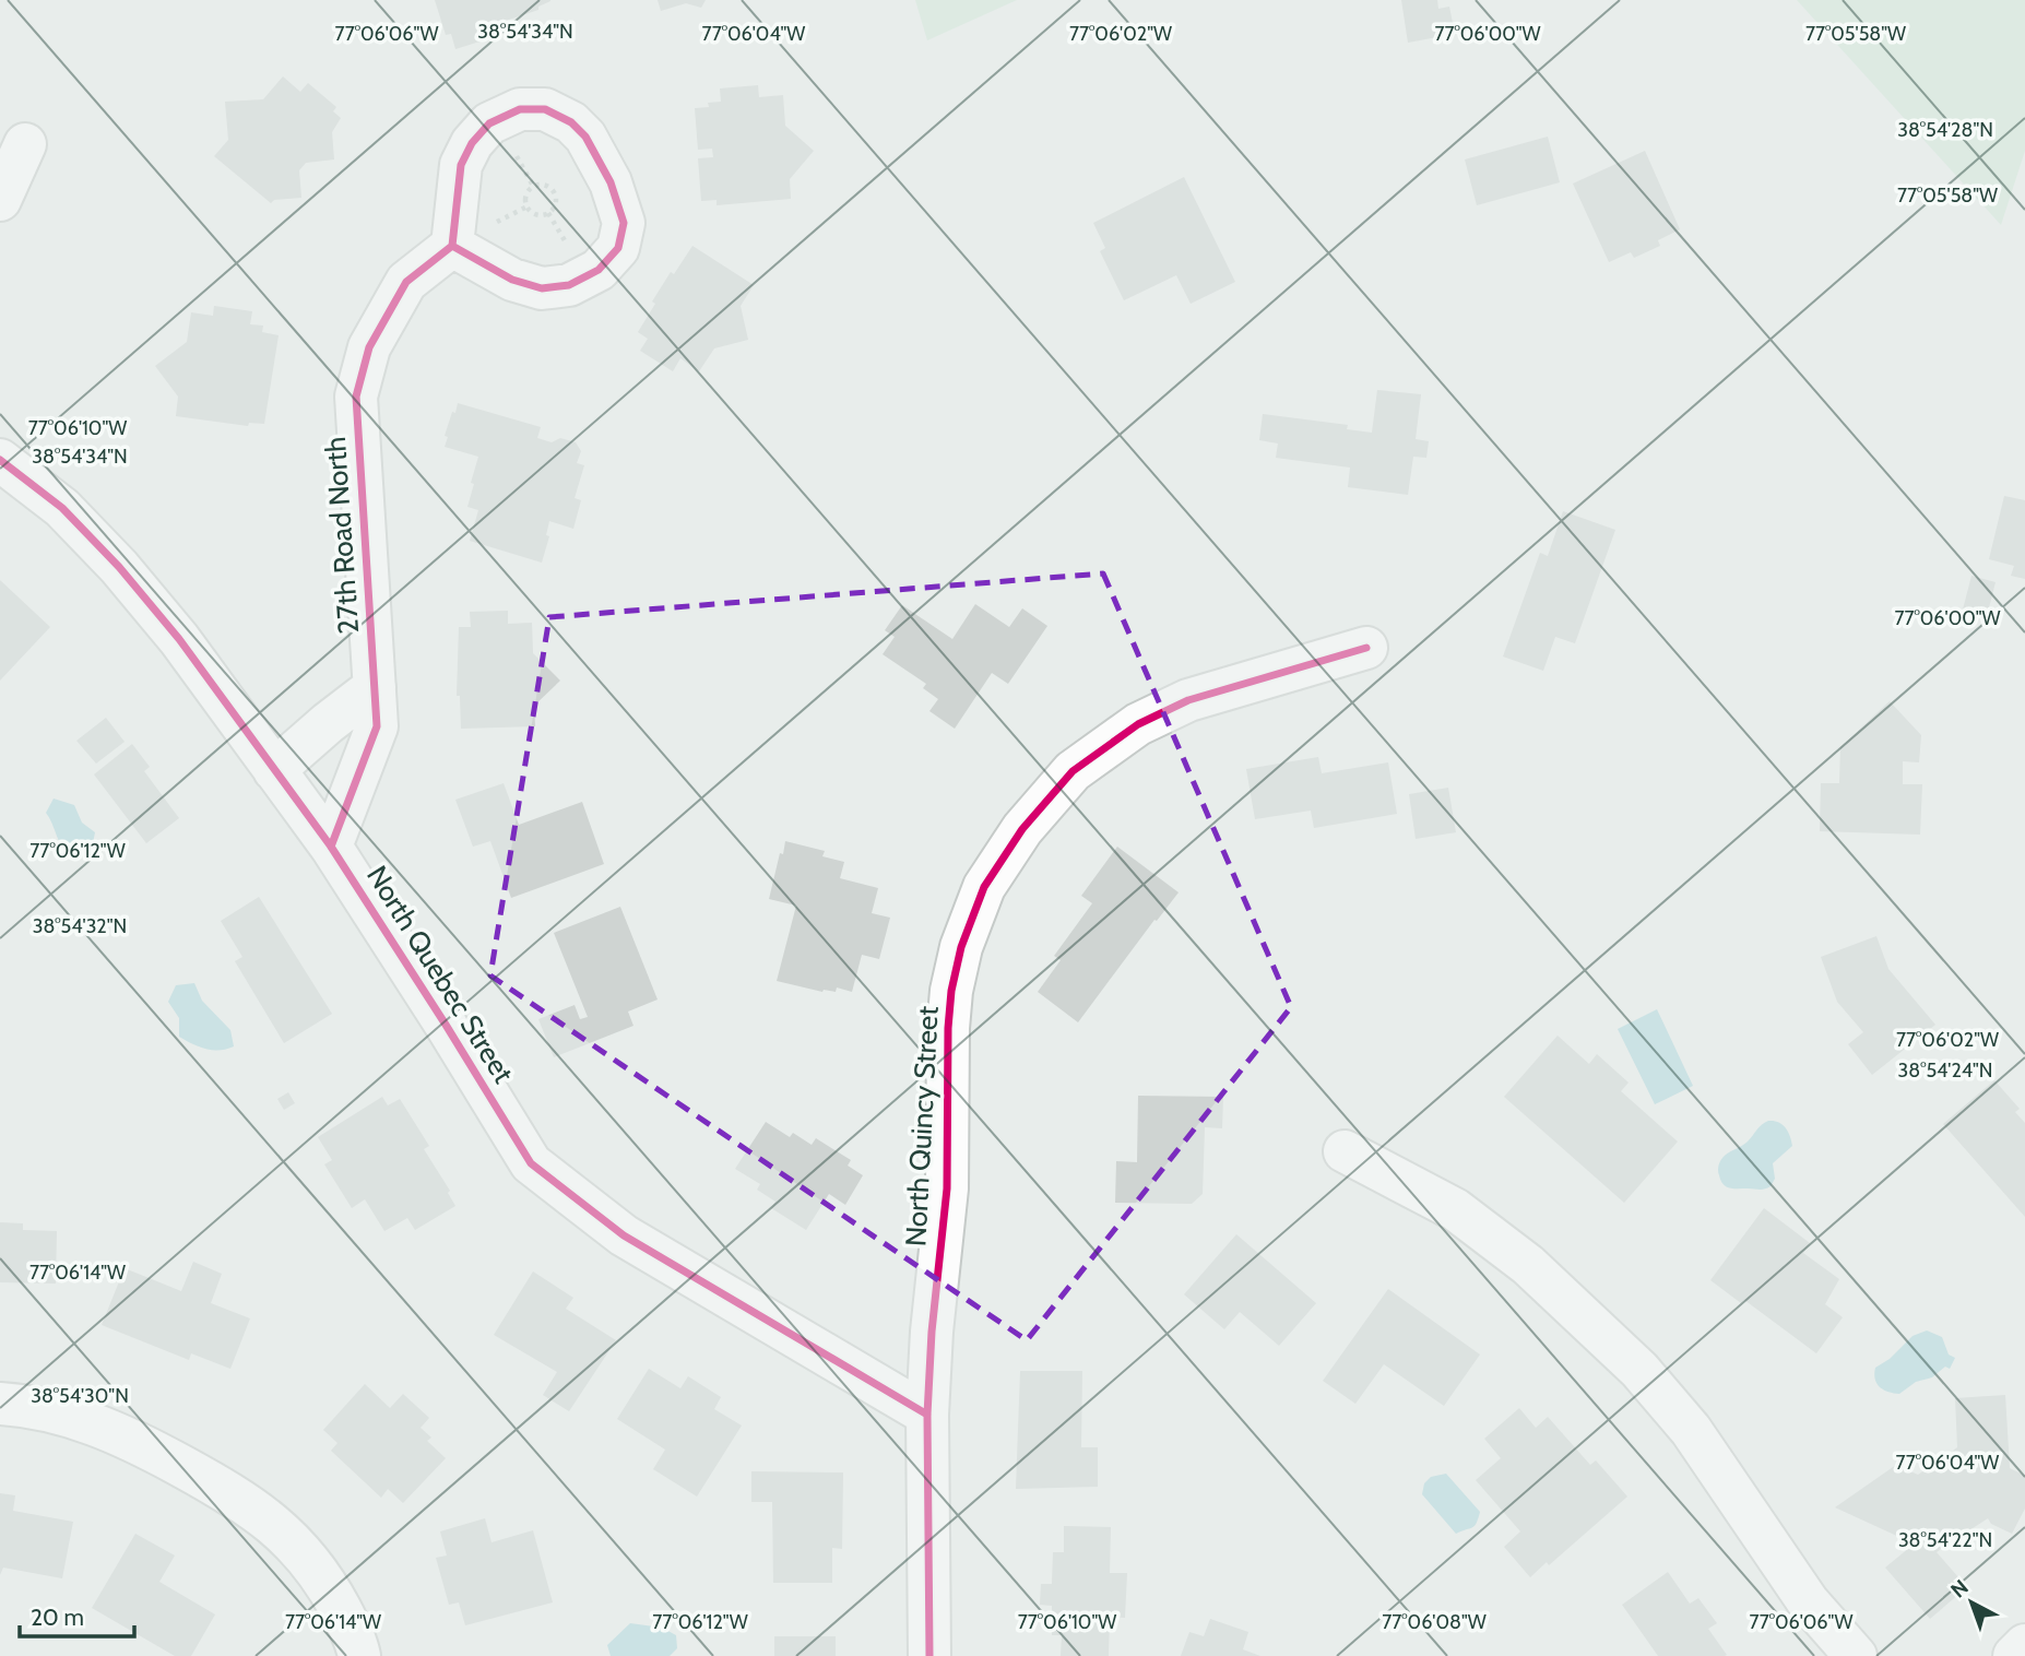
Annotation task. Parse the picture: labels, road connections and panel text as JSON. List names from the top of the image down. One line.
{"streets":{"street":["27th Road North","North Quebec Street","North Quincy Street"]},"crossings":[["27th Road North","North Quebec Street"],["North Quebec Street","North Quincy Street"]],"scale_bar":"20 m","north":"top left","coordinates":["38°54'34\"N","77°06'02\"W","77°06'06\"W","77°06'04\"W","77°06'00\"W","77°05'58\"W","38°54'28\"N","77°06'10\"W","77°06'12\"W","38°54'32\"N","38°54'24\"N","77°06'14\"W","38°54'30\"N","38°54'22\"N","77°06'08\"W"]}
